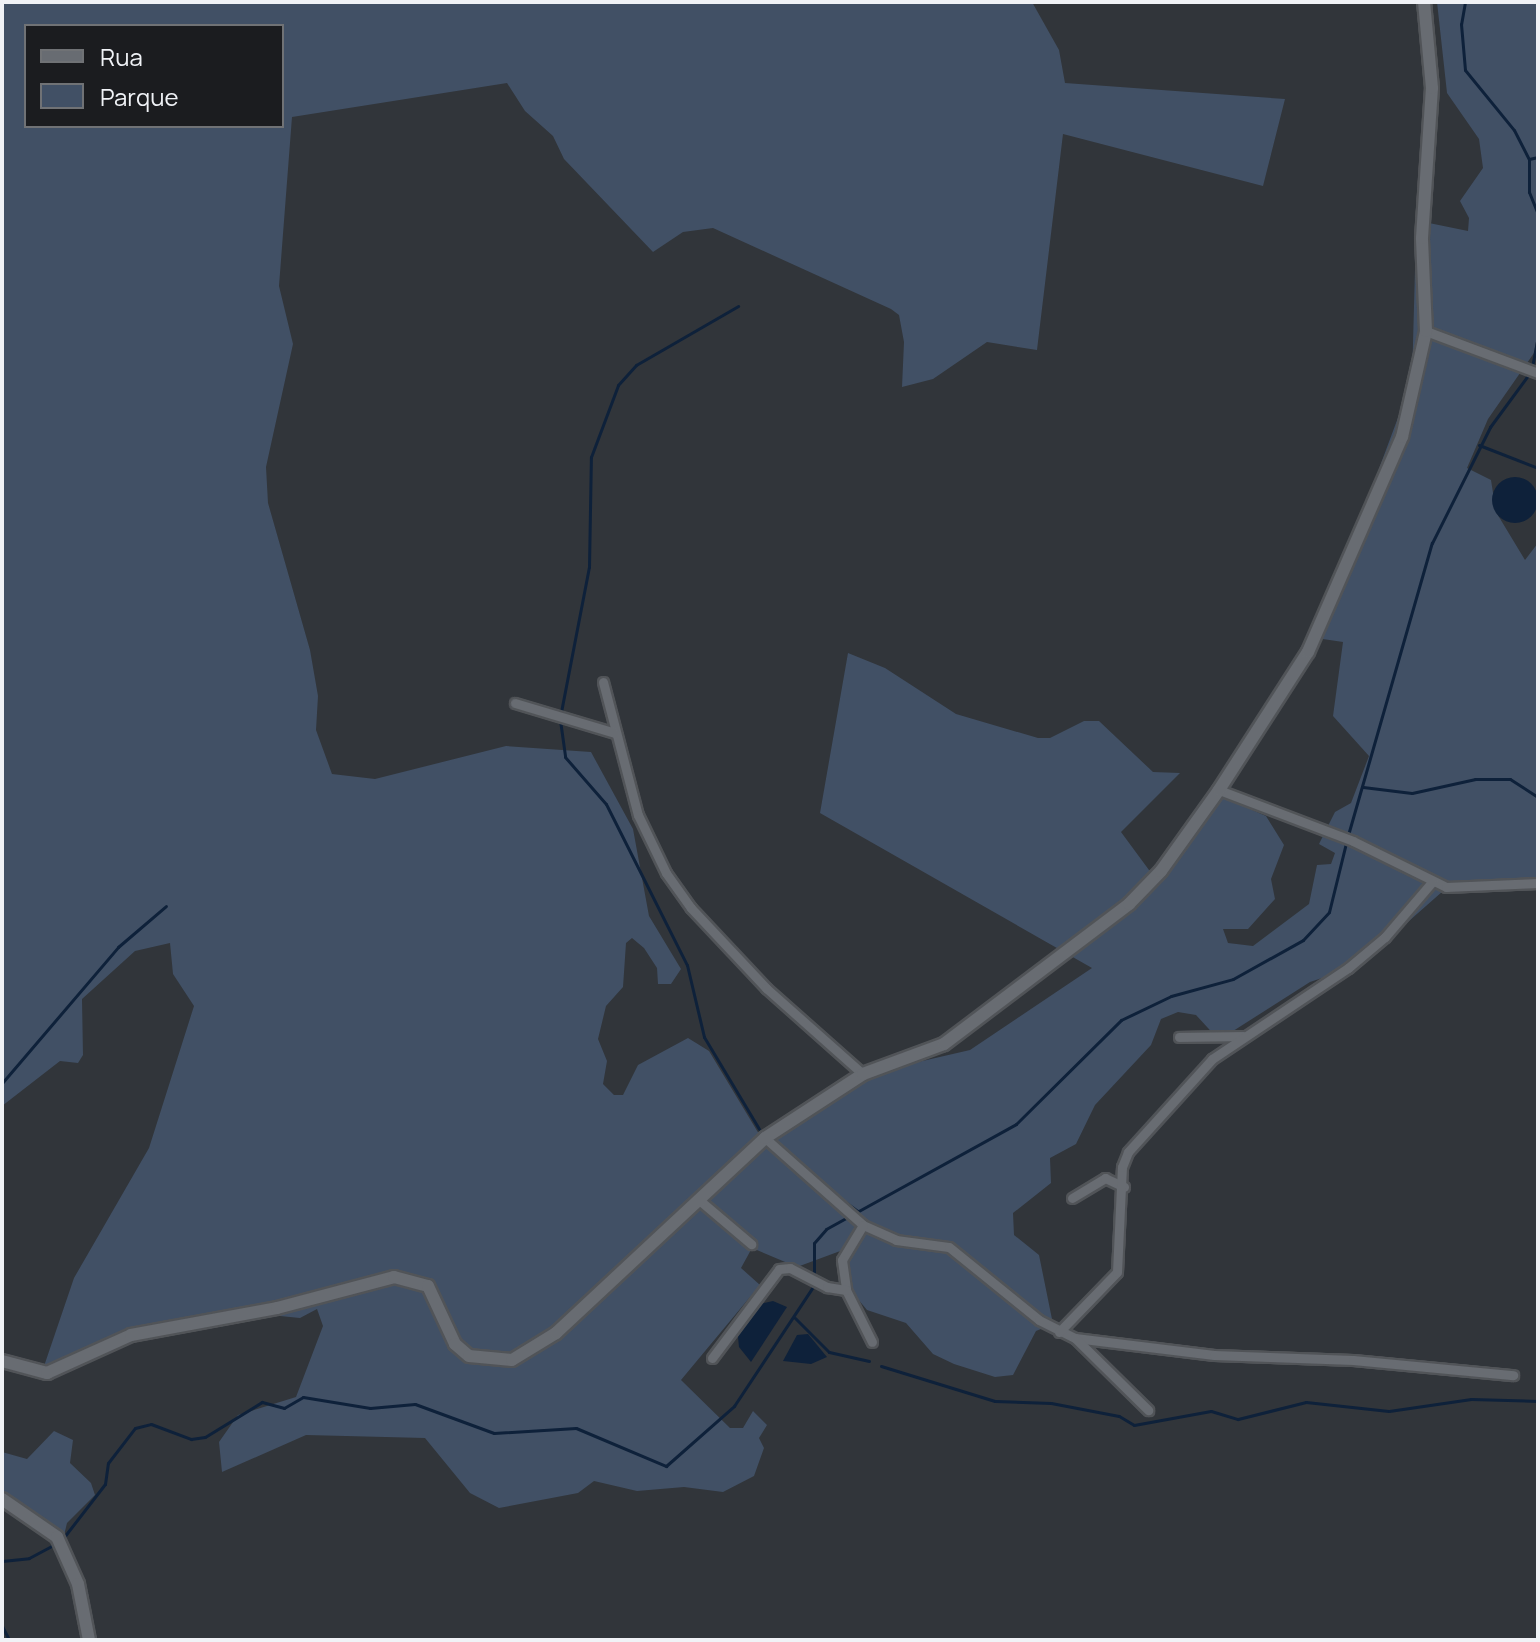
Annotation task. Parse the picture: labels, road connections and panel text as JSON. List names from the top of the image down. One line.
{"legend":["Rua","Parque"]}
